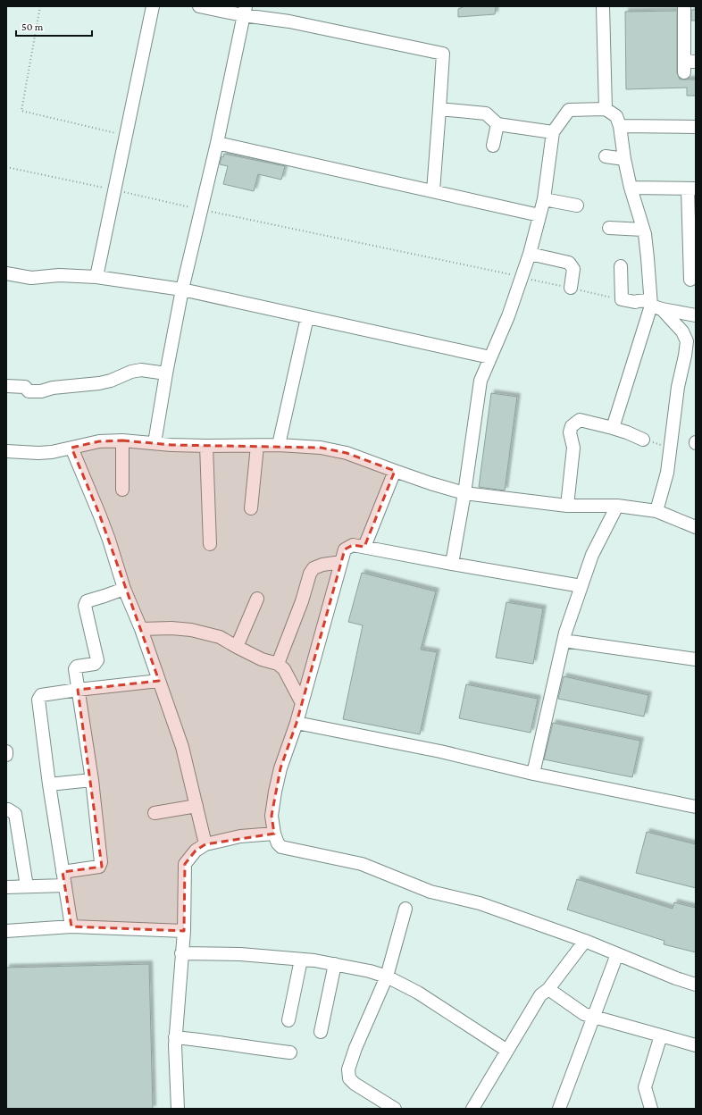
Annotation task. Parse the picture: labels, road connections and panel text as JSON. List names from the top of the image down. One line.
{"scale_bar":"50 m"}
